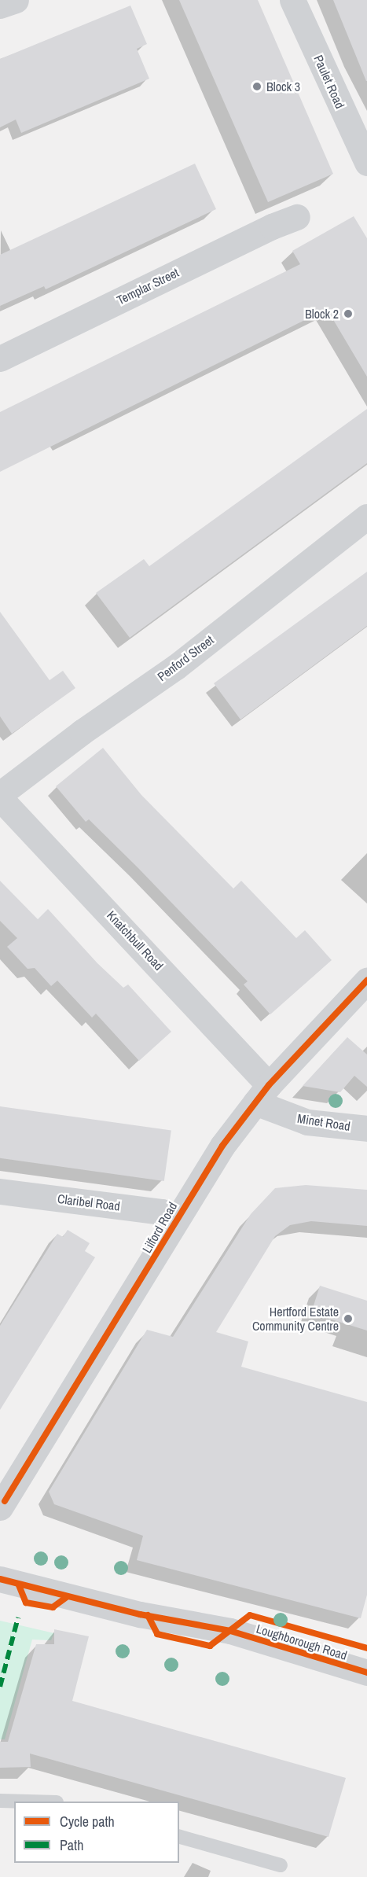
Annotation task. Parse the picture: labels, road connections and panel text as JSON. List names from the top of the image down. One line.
{"streets":{"street":["Paulet Road","Templar Street","Penford Street","Knatchbull Road","Minet Road","Claribel Road","Lilford Road","Loughborough Road"]},"crossings":[["Penford Street","Knatchbull Road"],["Knatchbull Road","Minet Road"],["Knatchbull Road","Lilford Road"],["Minet Road","Lilford Road"],["Claribel Road","Lilford Road"]],"places":["Block 3","Block 2","Hertford Estate Community Centre"],"legend":["Cycle path","Path"]}
